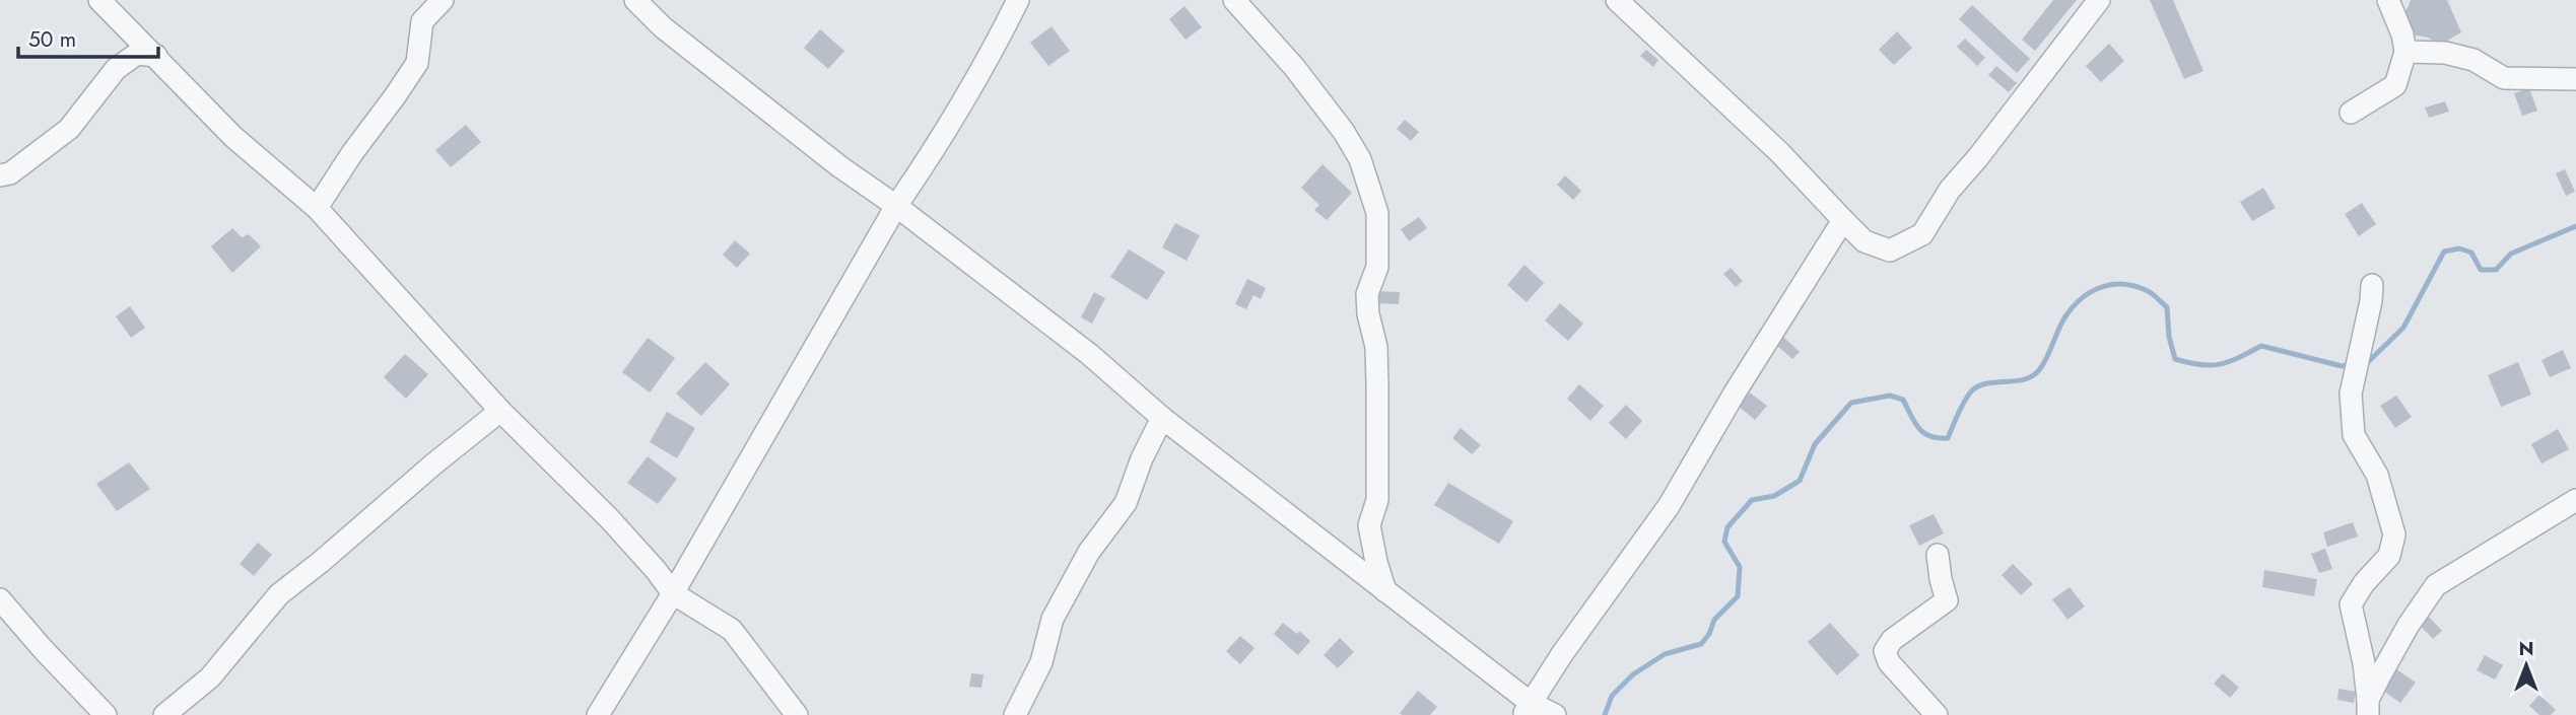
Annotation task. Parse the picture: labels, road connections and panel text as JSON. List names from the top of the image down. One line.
{"scale_bar":"50 m","north":"top"}
